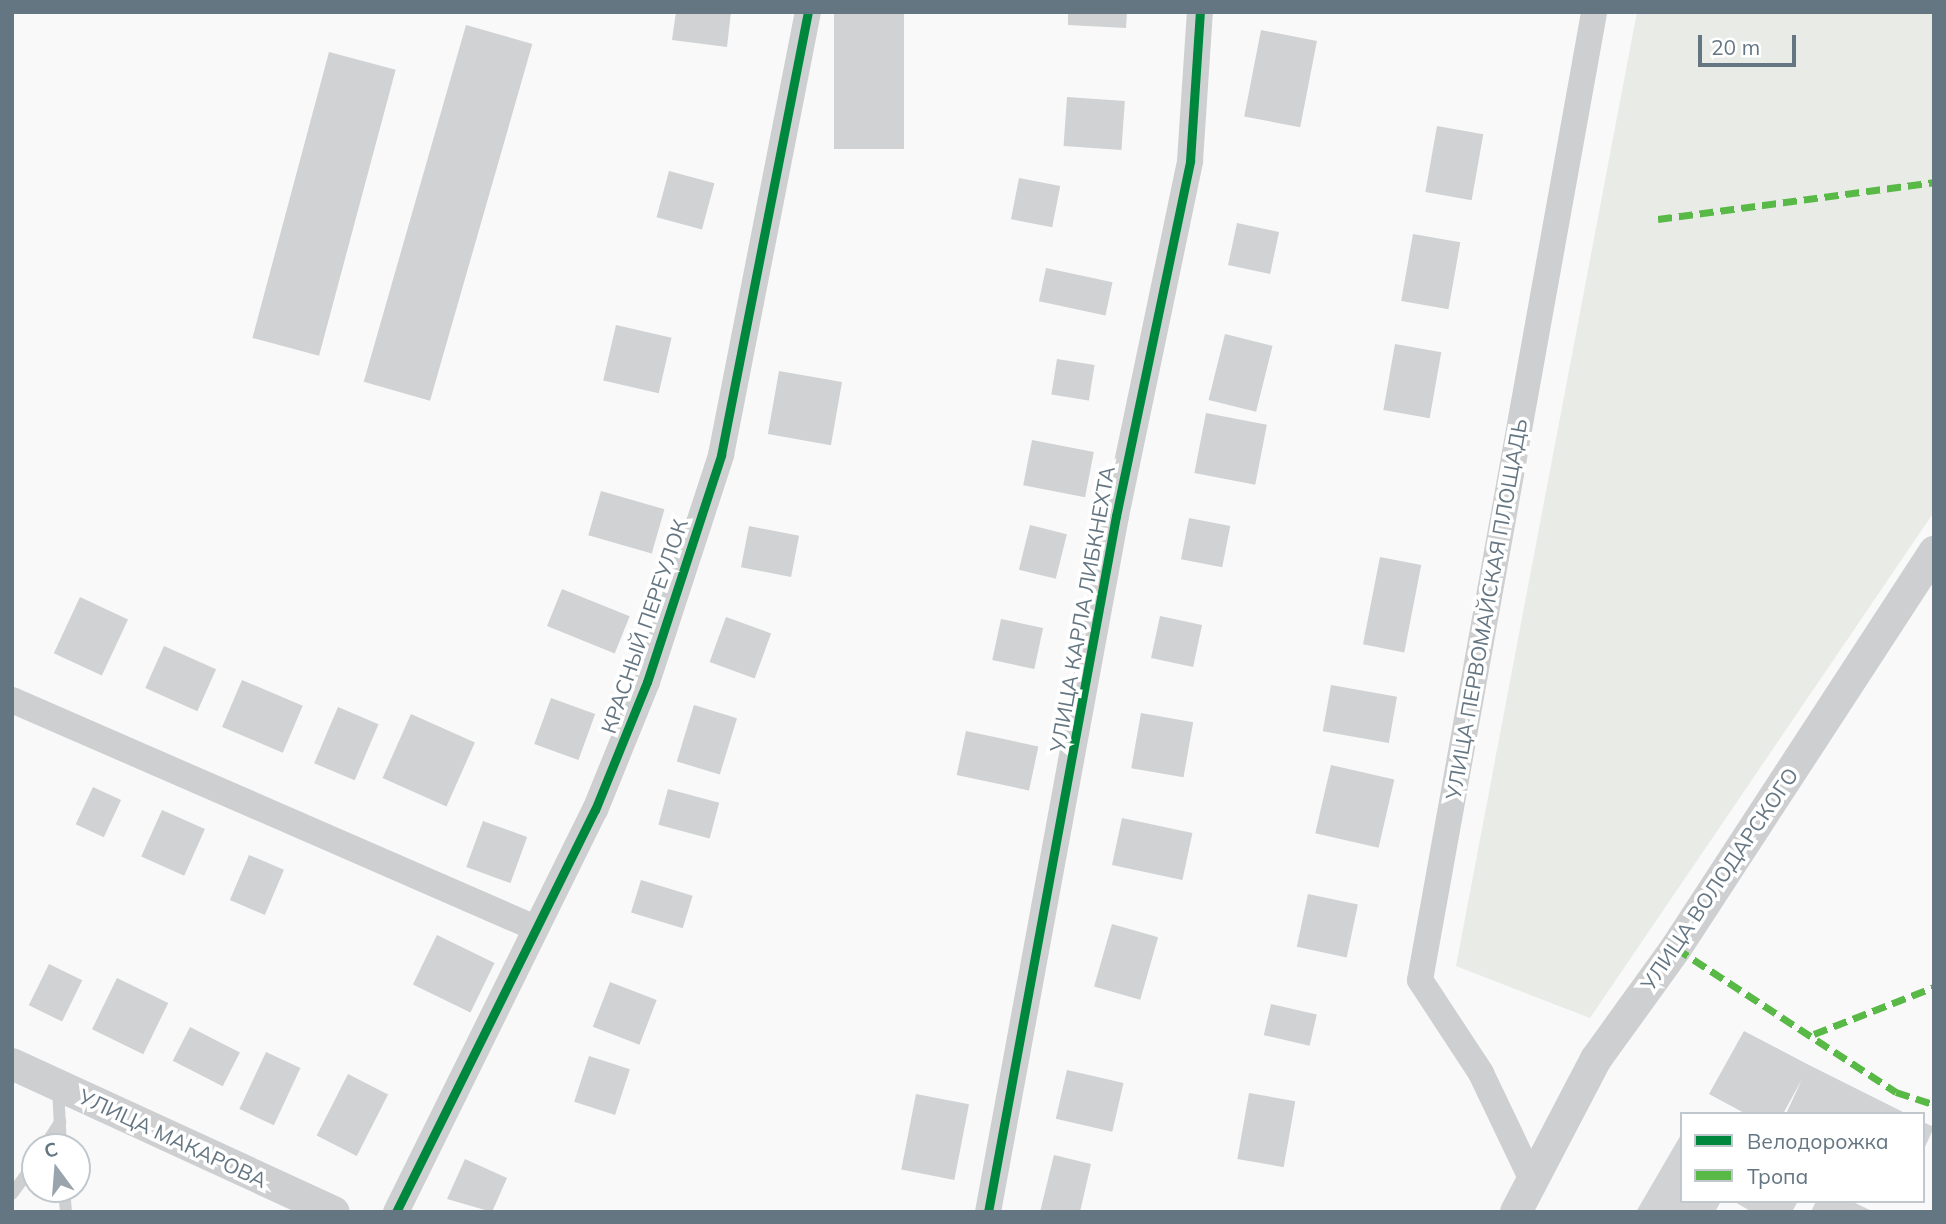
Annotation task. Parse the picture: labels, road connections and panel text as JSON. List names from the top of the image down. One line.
{"streets":{"street":["УЛИЦА КАРЛА ЛИБКНЕХТА","УЛИЦА ПЕРВОМАЙСКАЯ ПЛОЩАДЬ","КРАСНЫЙ ПЕРЕУЛОК","УЛИЦА ВОЛОДАРСКОГО","УЛИЦА МАКАРОВА"]},"crossings":[["УЛИЦА ПЕРВОМАЙСКАЯ ПЛОЩАДЬ","УЛИЦА ВОЛОДАРСКОГО"]],"legend":["Велодорожка","Тропа"],"scale_bar":"20 m","north":"top"}
